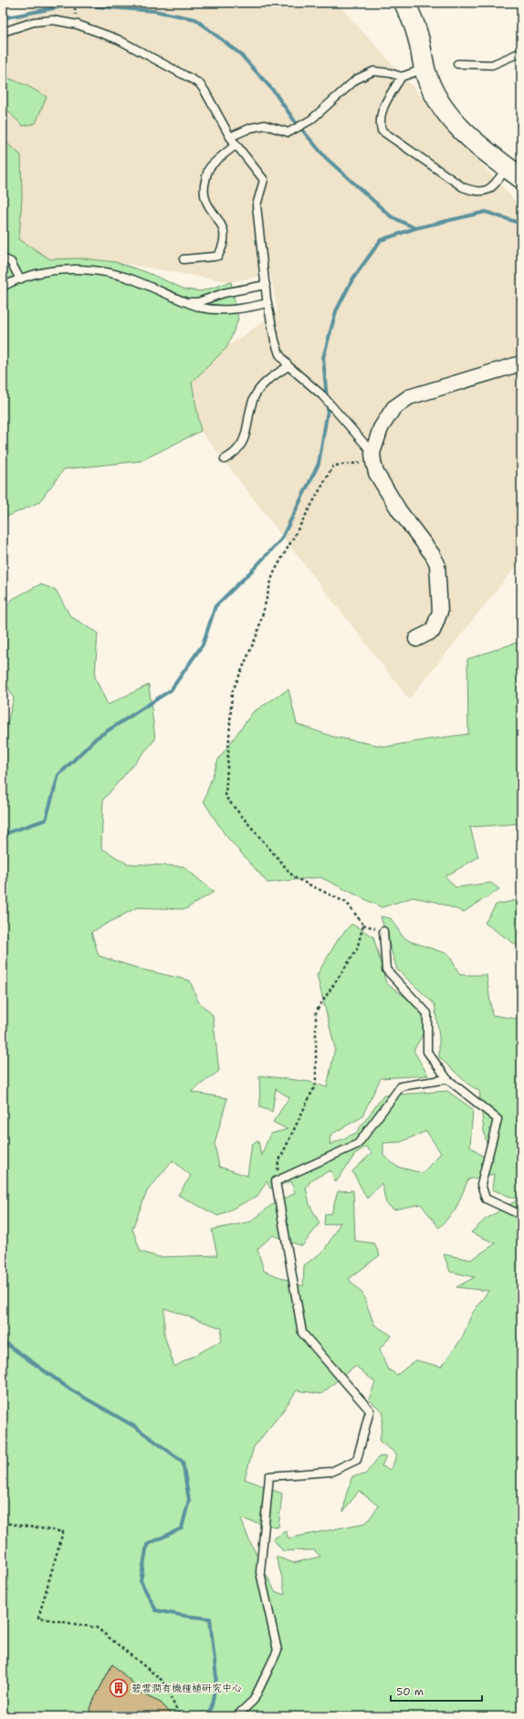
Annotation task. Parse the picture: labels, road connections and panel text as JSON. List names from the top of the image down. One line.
{"places":{"building":["碧雲澗有機種植研究中心"]},"scale_bar":"50 m"}
